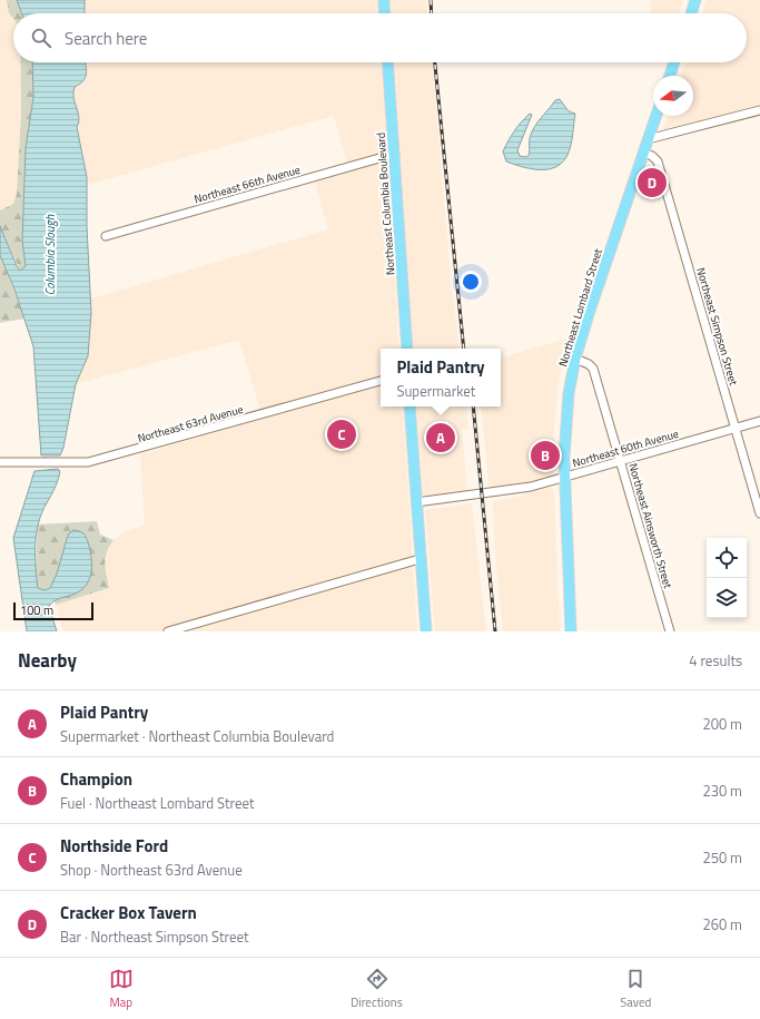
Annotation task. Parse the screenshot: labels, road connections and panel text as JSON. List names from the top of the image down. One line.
{"streets":{"main road":["Northeast Columbia Boulevard","Northeast Lombard Street"],"street":["Northeast 66th Avenue","Northeast Simpson Street","Northeast 63rd Avenue","Northeast 60th Avenue","Northeast Ainsworth Street"]},"crossings":[["Northeast 66th Avenue","Northeast Columbia Boulevard"],["Northeast Lombard Street","Northeast Simpson Street"],["Northeast Lombard Street","Northeast 60th Avenue"],["Northeast Lombard Street","Northeast Ainsworth Street"],["Northeast Simpson Street","Northeast 60th Avenue"],["Northeast 60th Avenue","Northeast Ainsworth Street"]],"water":["Columbia Slough"],"scale_bar":"100 m","north":"left","page":{"search":"Search here","pins":["D","C","A","B"],"popup":["Plaid Pantry","Supermarket"],"scale":"100 m","heading":["Nearby","4 results"],"list":[{"mark":"A","name":"Plaid Pantry","note":"Supermarket · Northeast Columbia Boulevard","value":"200 m"},{"mark":"B","name":"Champion","note":"Fuel · Northeast Lombard Street","value":"230 m"},{"mark":"C","name":"Northside Ford","note":"Shop · Northeast 63rd Avenue","value":"250 m"},{"mark":"D","name":"Cracker Box Tavern","note":"Bar · Northeast Simpson Street","value":"260 m"}],"nav":["Map","Directions","Saved"]}}
